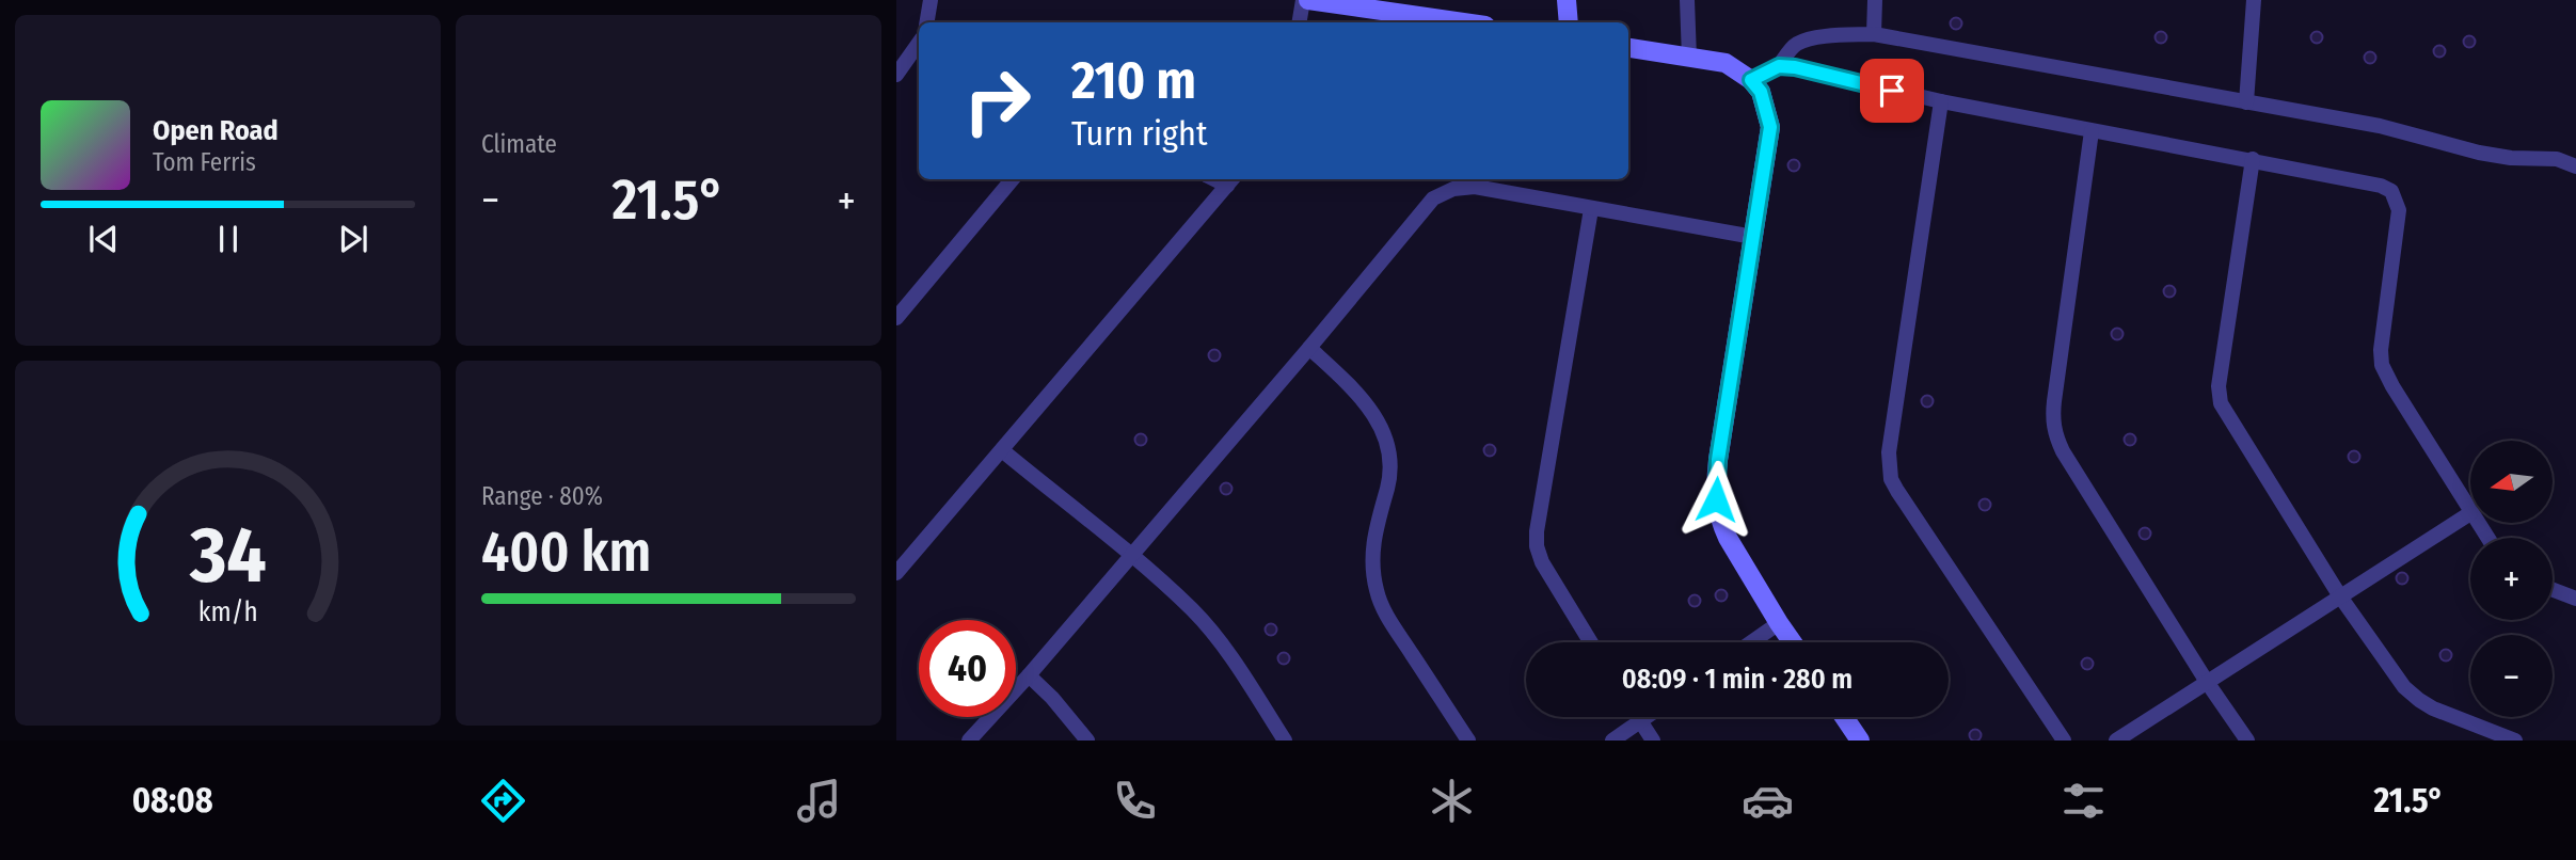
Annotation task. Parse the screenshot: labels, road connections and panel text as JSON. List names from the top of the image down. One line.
{"north":"left","page":{"tile":["Climate",["Range · 80%","400 km"]],"turn":["210 m","Turn right"],"song":["Open Road","Tom Ferris"],"heat":["−","21.5°","+"],"map_buttons":["+","−"],"limit":"40","trip":"08:09 · 1 min · 280 m","tabs":["08:08","21.5°"],"gauge":["34","km/h"]}}
